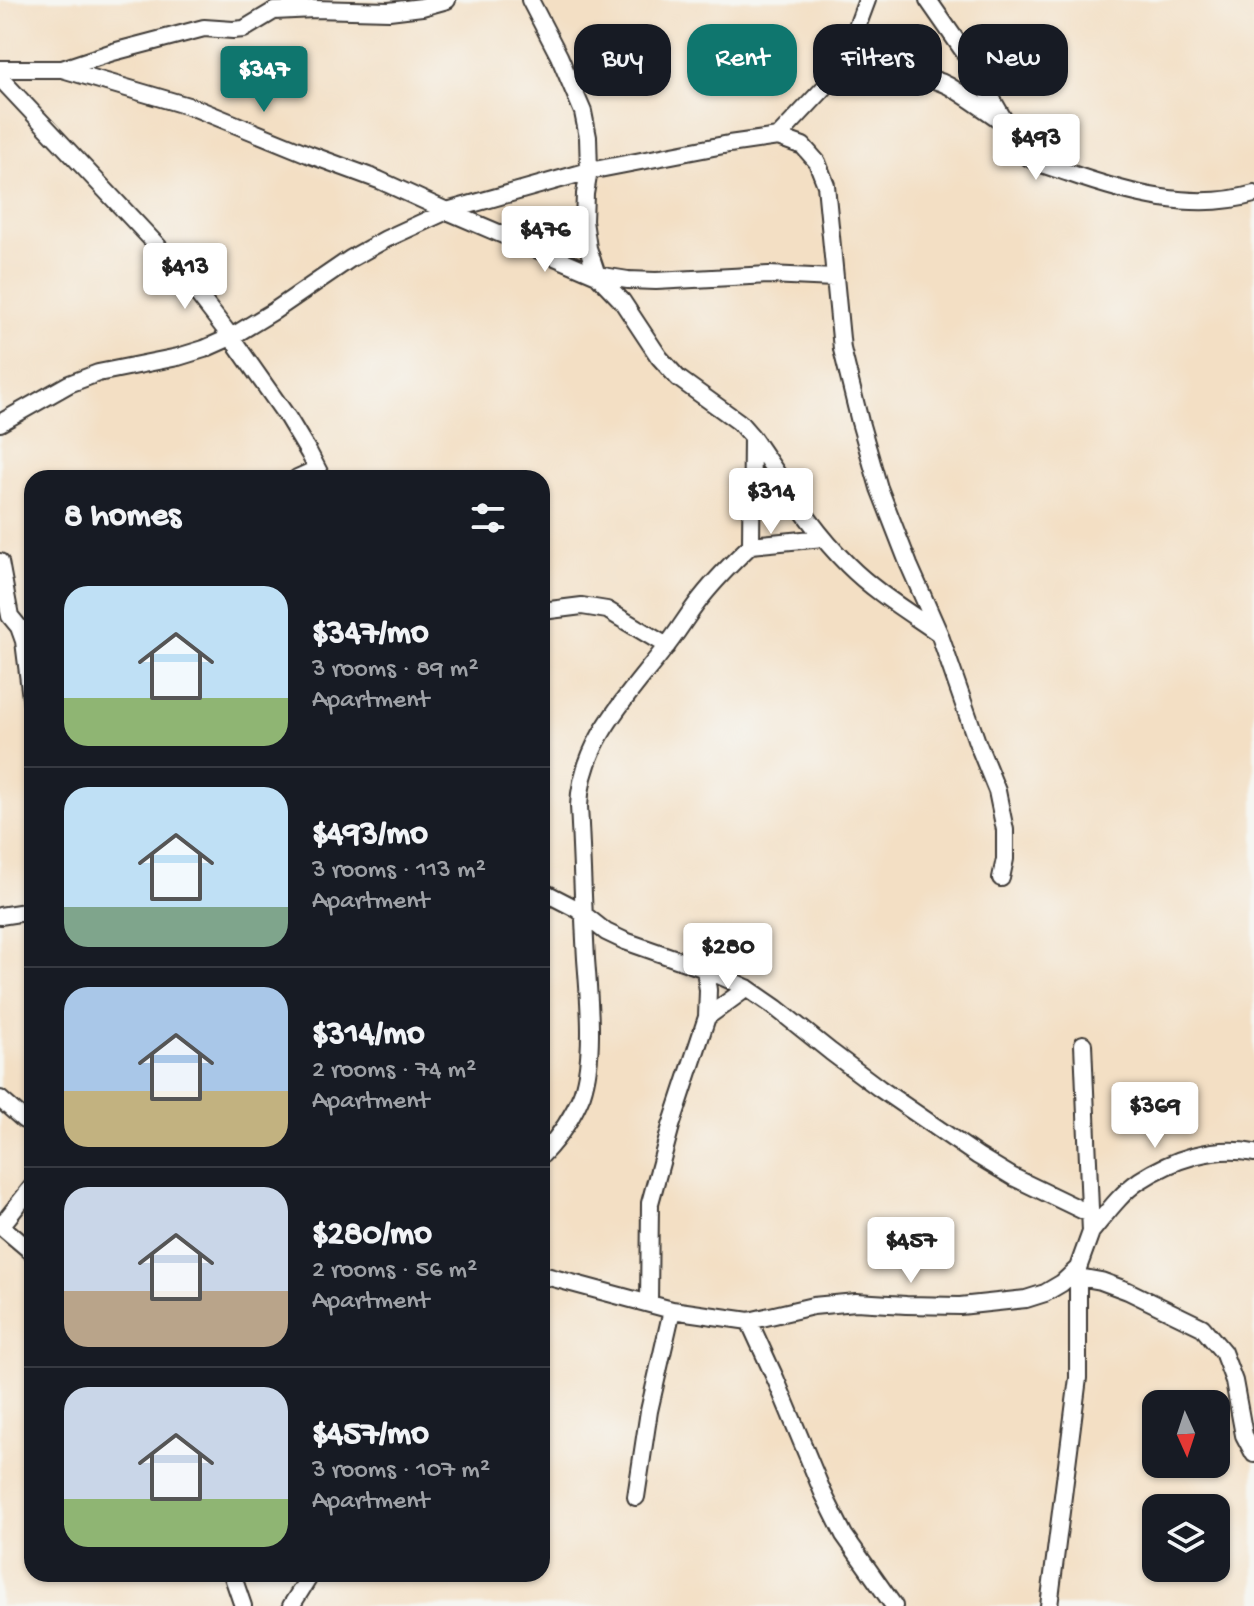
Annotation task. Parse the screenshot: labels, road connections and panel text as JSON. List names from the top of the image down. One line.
{"north":"bottom","page":{"chip":["Buy","Rent","Filters","New"],"price":["$347","$493","$476","$413","$314","$280","$369","$457"],"heading":"8 homes","list":[{"name":"$347/mo","note":"3 rooms · 89 m² · Apartment"},{"name":"$493/mo","note":"3 rooms · 113 m² · Apartment"},{"name":"$314/mo","note":"2 rooms · 74 m² · Apartment"},{"name":"$280/mo","note":"2 rooms · 56 m² · Apartment"},{"name":"$457/mo","note":"3 rooms · 107 m² · Apartment"}]}}
